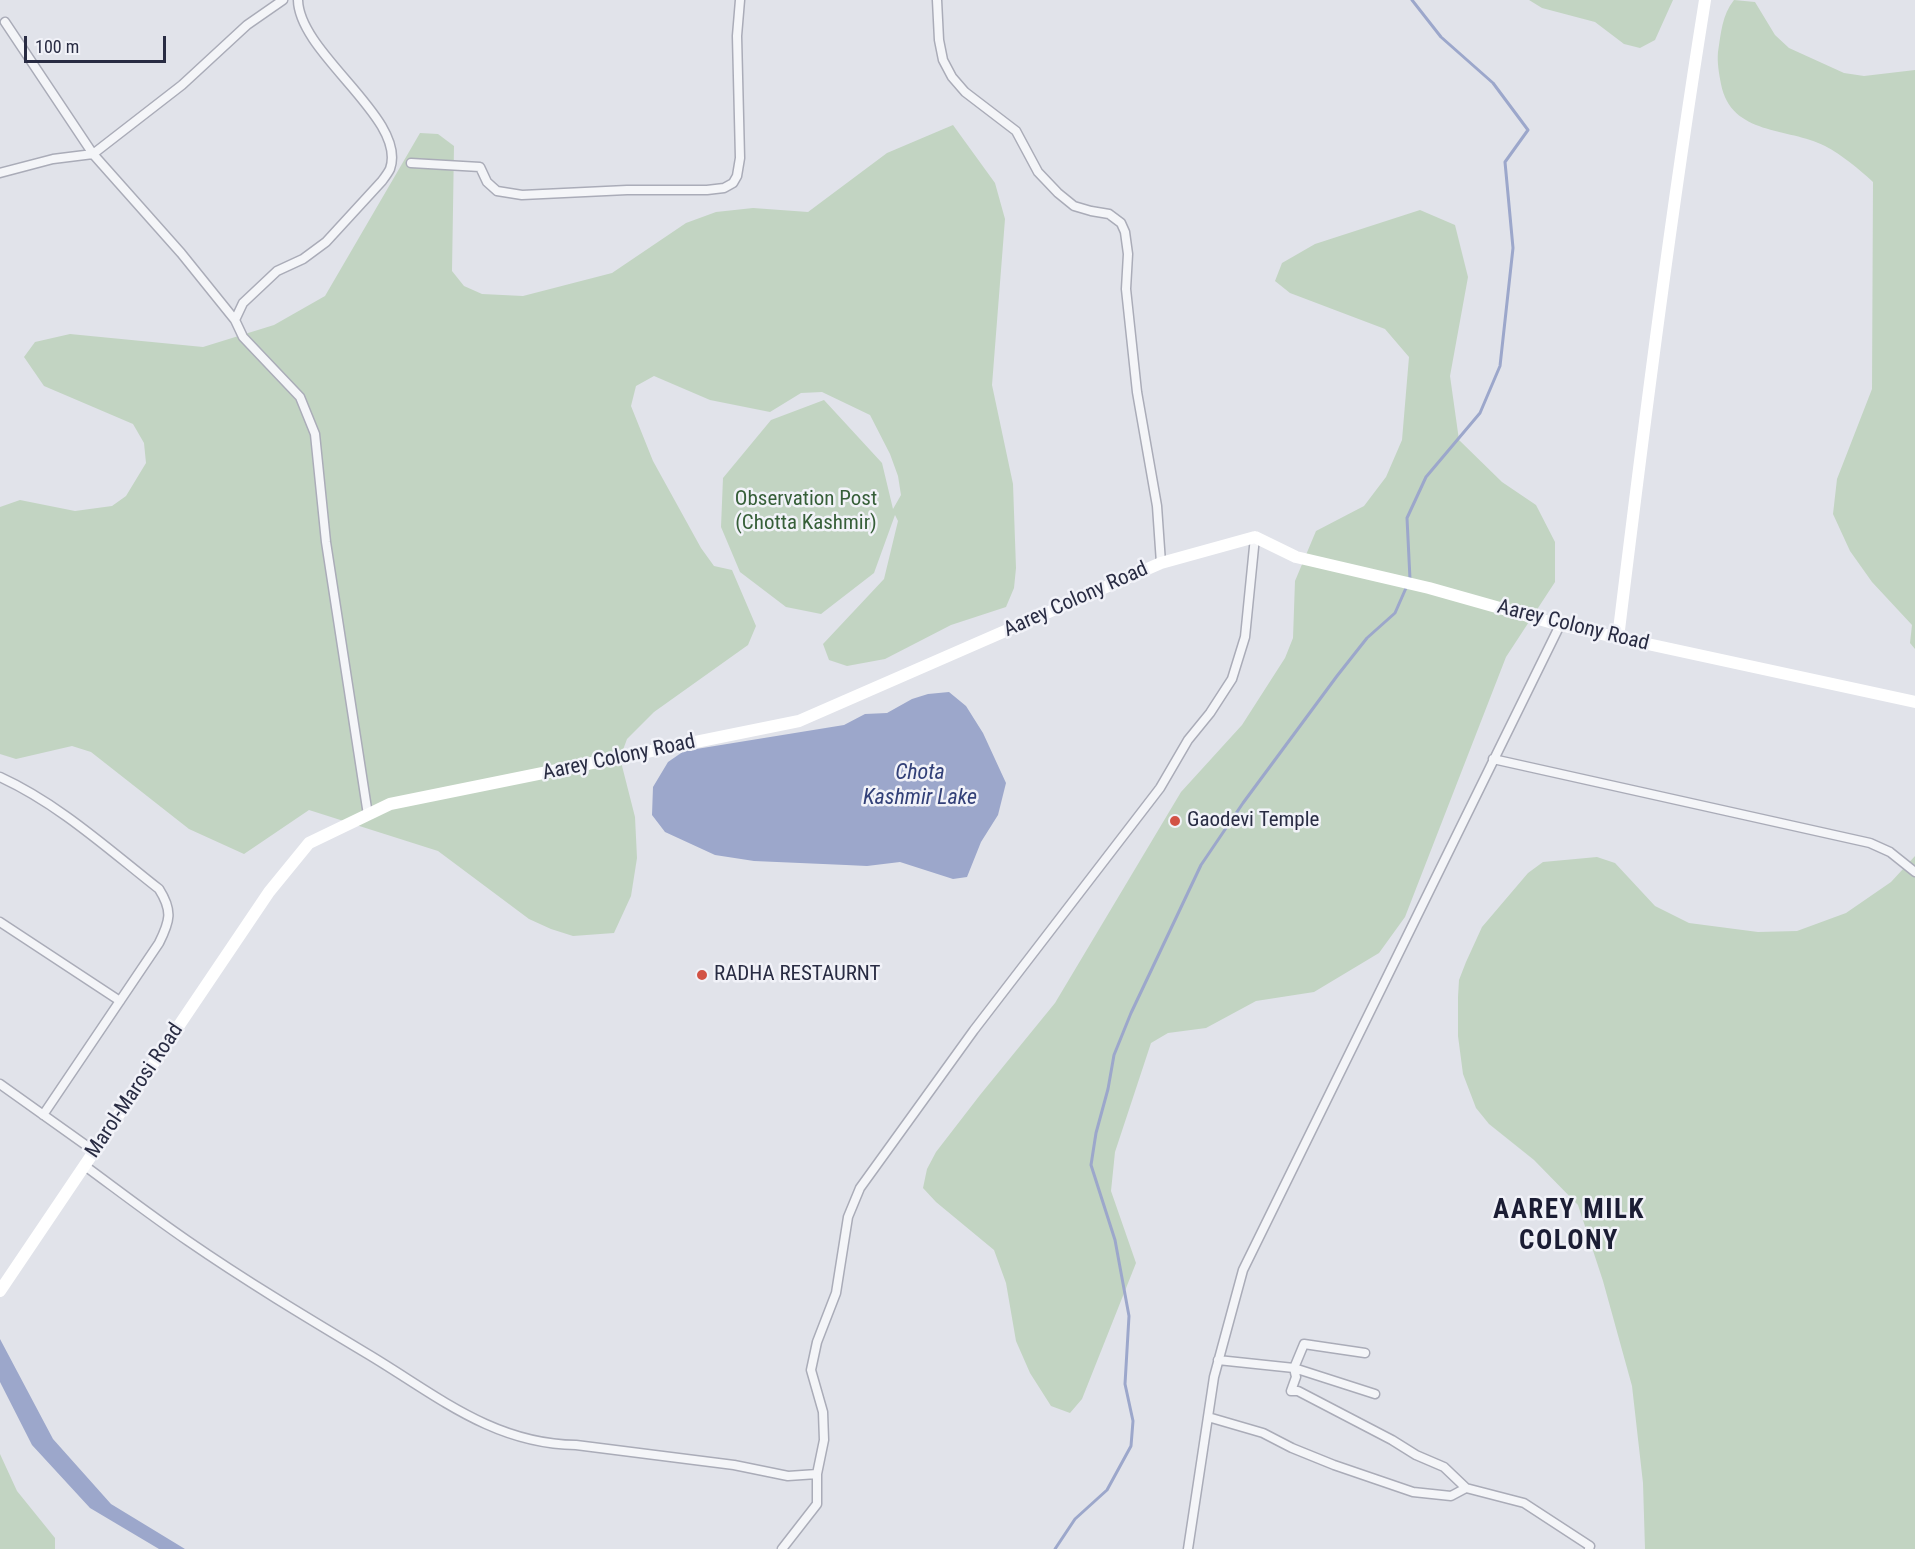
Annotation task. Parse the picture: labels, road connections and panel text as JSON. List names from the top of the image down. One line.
{"streets":{"main road":["Aarey Colony Road","Marol-Marosi Road"]},"crossings":[["Aarey Colony Road","Marol-Marosi Road"]],"districts":["AAREY MILK COLONY"],"water":["Chota Kashmir Lake"],"parks":["Observation Post (Chotta Kashmir)"],"places":["Gaodevi Temple","RADHA RESTAURNT"],"scale_bar":"100 m"}
